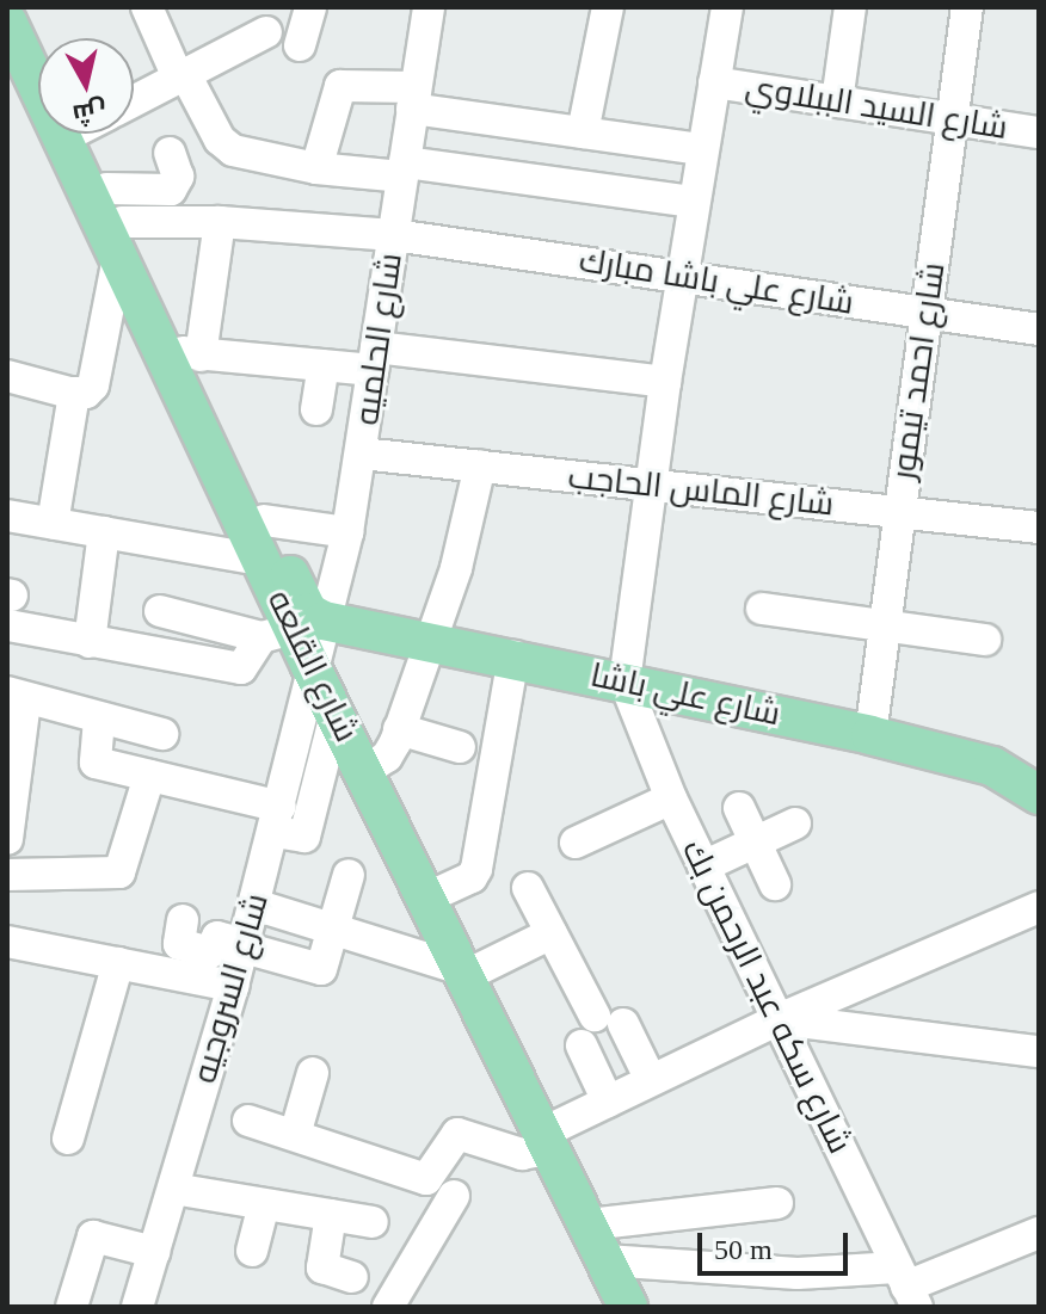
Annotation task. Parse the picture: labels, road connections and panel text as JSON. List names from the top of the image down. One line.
{"streets":{"main road":["شارع القلعه","شارع علي باشا"],"street":["شارع السيد الببلاوي","شارع علي باشا مبارك","شارع الحلميه","شارع احمد تيمور","شارع الماس الحاجب","شارع السروجيه","شارع سكه عبد الرحمن بك"]},"crossings":[["شارع السيد الببلاوي","شارع احمد تيمور"],["شارع علي باشا مبارك","شارع الحلميه"],["شارع علي باشا مبارك","شارع احمد تيمور"],["شارع علي باشا مبارك","شارع القلعه"],["شارع الحلميه","شارع الماس الحاجب"],["شارع الحلميه","شارع القلعه"],["شارع الحلميه","شارع علي باشا"],["شارع احمد تيمور","شارع الماس الحاجب"],["شارع احمد تيمور","شارع علي باشا"],["شارع القلعه","شارع علي باشا"],["شارع القلعه","شارع السروجيه"],["شارع علي باشا","شارع سكه عبد الرحمن بك"]],"scale_bar":"50 m","north":"bottom"}
